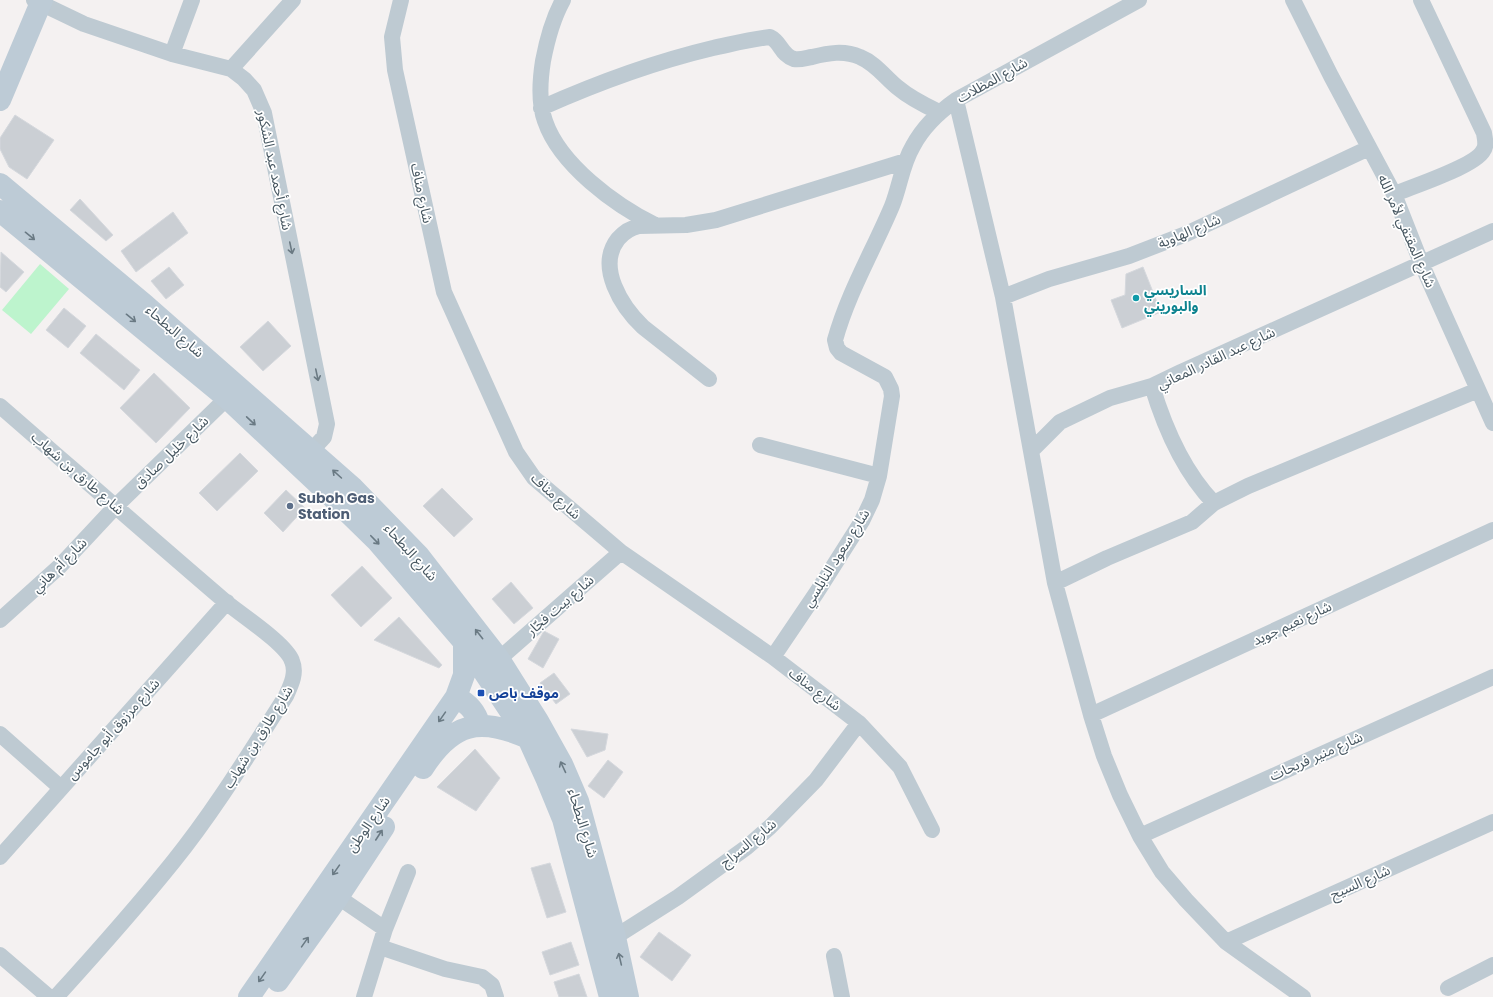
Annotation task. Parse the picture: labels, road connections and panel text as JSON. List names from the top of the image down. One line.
{"streets":{"street":["شارع المظلات","شارع أحمد عبد الشكور","شارع مناف","شارع الهاوية","شارع المقتفي لأمر الله","شارع البطحاء","شارع عبد القادر المعاني","شارع خليل صادق","شارع طارق بن شهاب","شارع سعود النابلسي","شارع أم هاني","شارع بيت فجّار","شارع نعيم جويد","شارع مرزوق أبو جاموس","شارع منير فريحات","شارع الوطن","شارع السراج","شارع السيح"]},"crossings":[["شارع المظلات","شارع سعود النابلسي"],["شارع أحمد عبد الشكور","شارع البطحاء"],["شارع مناف","شارع سعود النابلسي"],["شارع مناف","شارع بيت فجّار"],["شارع مناف","شارع السراج"],["شارع الهاوية","شارع المقتفي لأمر الله"],["شارع المقتفي لأمر الله","شارع عبد القادر المعاني"],["شارع البطحاء","شارع خليل صادق"],["شارع البطحاء","شارع بيت فجّار"],["شارع البطحاء","شارع الوطن"],["شارع البطحاء","شارع السراج"],["شارع خليل صادق","شارع طارق بن شهاب"],["شارع خليل صادق","شارع أم هاني"],["شارع طارق بن شهاب","شارع أم هاني"],["شارع طارق بن شهاب","شارع مرزوق أبو جاموس"]],"one_way":["شارع أحمد عبد الشكور"],"places":{"other":["الساريسي والبوريني","Suboh Gas Station"],"transit":["موقف باص"]}}
